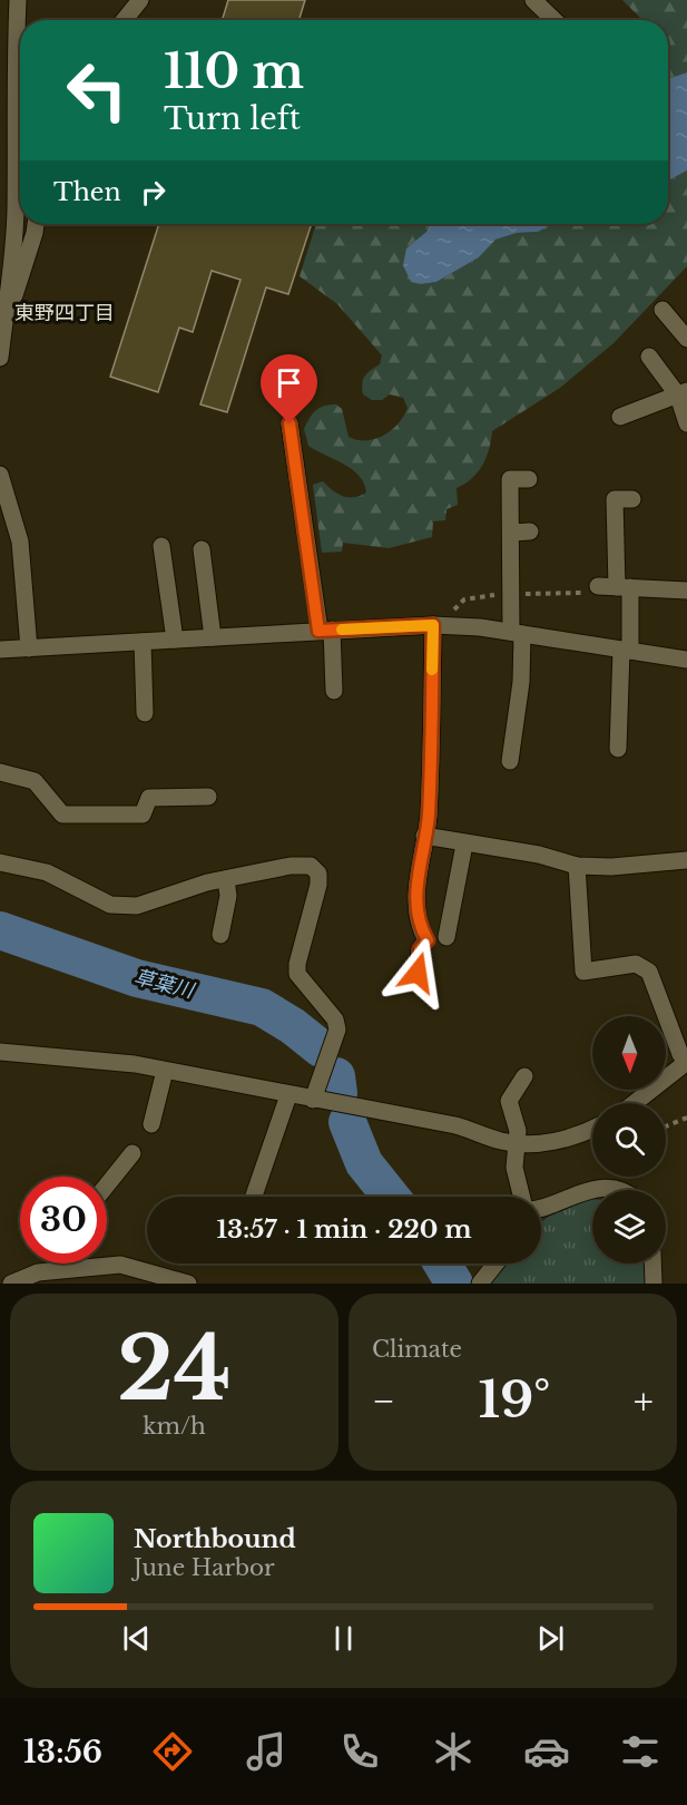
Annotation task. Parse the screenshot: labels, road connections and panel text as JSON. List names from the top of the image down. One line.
{"districts":["東野四丁目"],"water":["草葉川"],"north":"bottom","page":{"turn":["110 m","Turn left"],"then":"Then","limit":"30","trip":"13:57 · 1 min · 220 m","tile":[["24","km/h"],"Climate"],"heat":["−","19°","+"],"song":["Northbound","June Harbor"],"tabs":"13:56"}}
